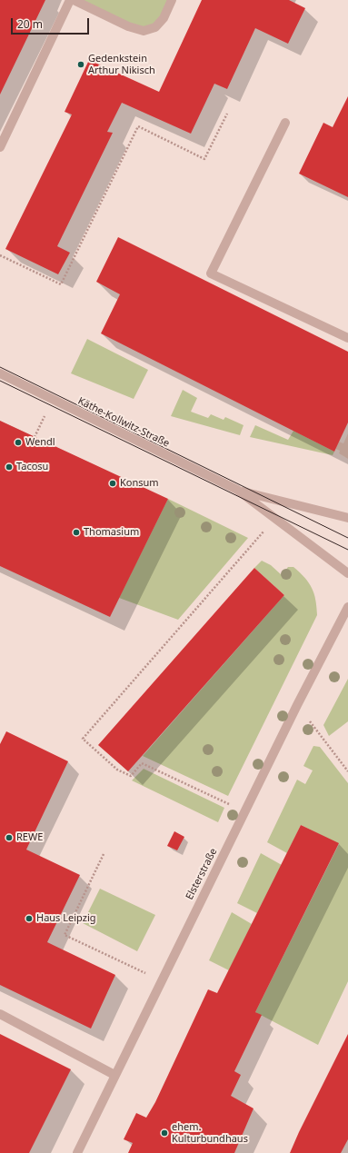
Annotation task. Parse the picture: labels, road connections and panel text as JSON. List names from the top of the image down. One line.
{"streets":{"street":["Käthe-Kollwitz-Straße","Elsterstraße"]},"places":["Gedenkstein Arthur Nikisch","Wendl","Tacosu","Konsum","Thomasium","REWE","Haus Leipzig","ehem. Kulturbundhaus"],"scale_bar":"20 m"}
